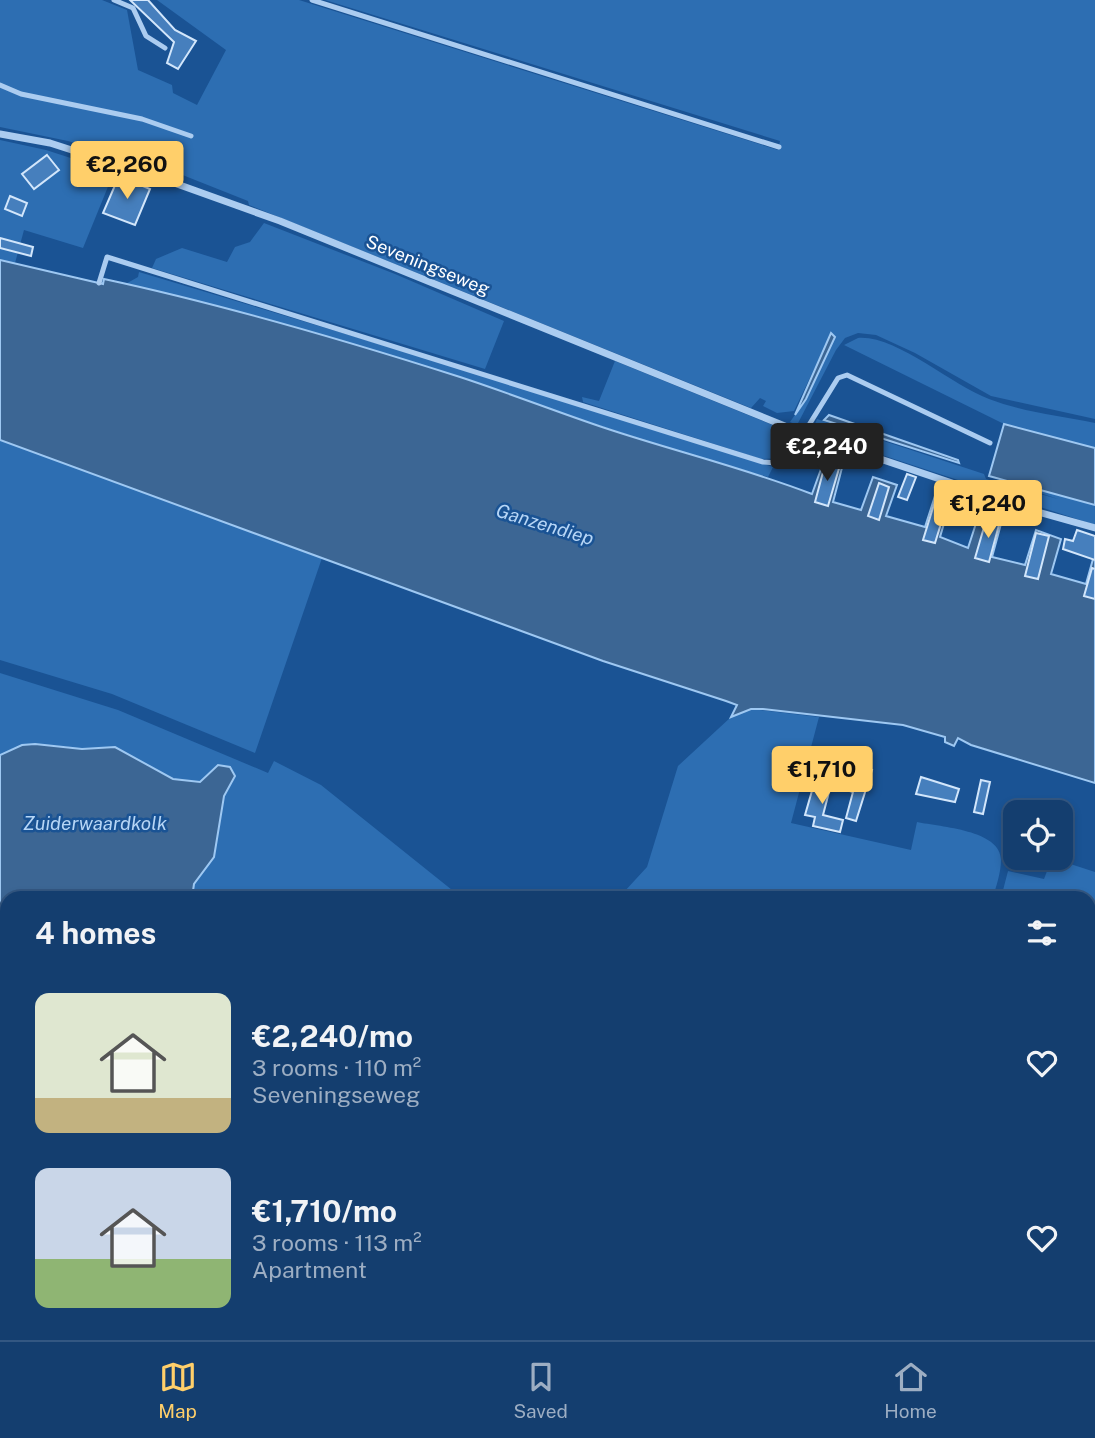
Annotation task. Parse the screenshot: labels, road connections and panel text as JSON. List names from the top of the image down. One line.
{"streets":{"street":["Seveningseweg"]},"water":["Ganzendiep","Zuiderwaardkolk"],"page":{"price":["€2,260","€2,240","€1,240","€1,710"],"heading":"4 homes","list":[{"name":"€2,240/mo","note":"3 rooms · 110 m² · Seveningseweg"},{"name":"€1,710/mo","note":"3 rooms · 113 m² · Apartment"}],"tabs":["Map","Saved","Home"]}}
